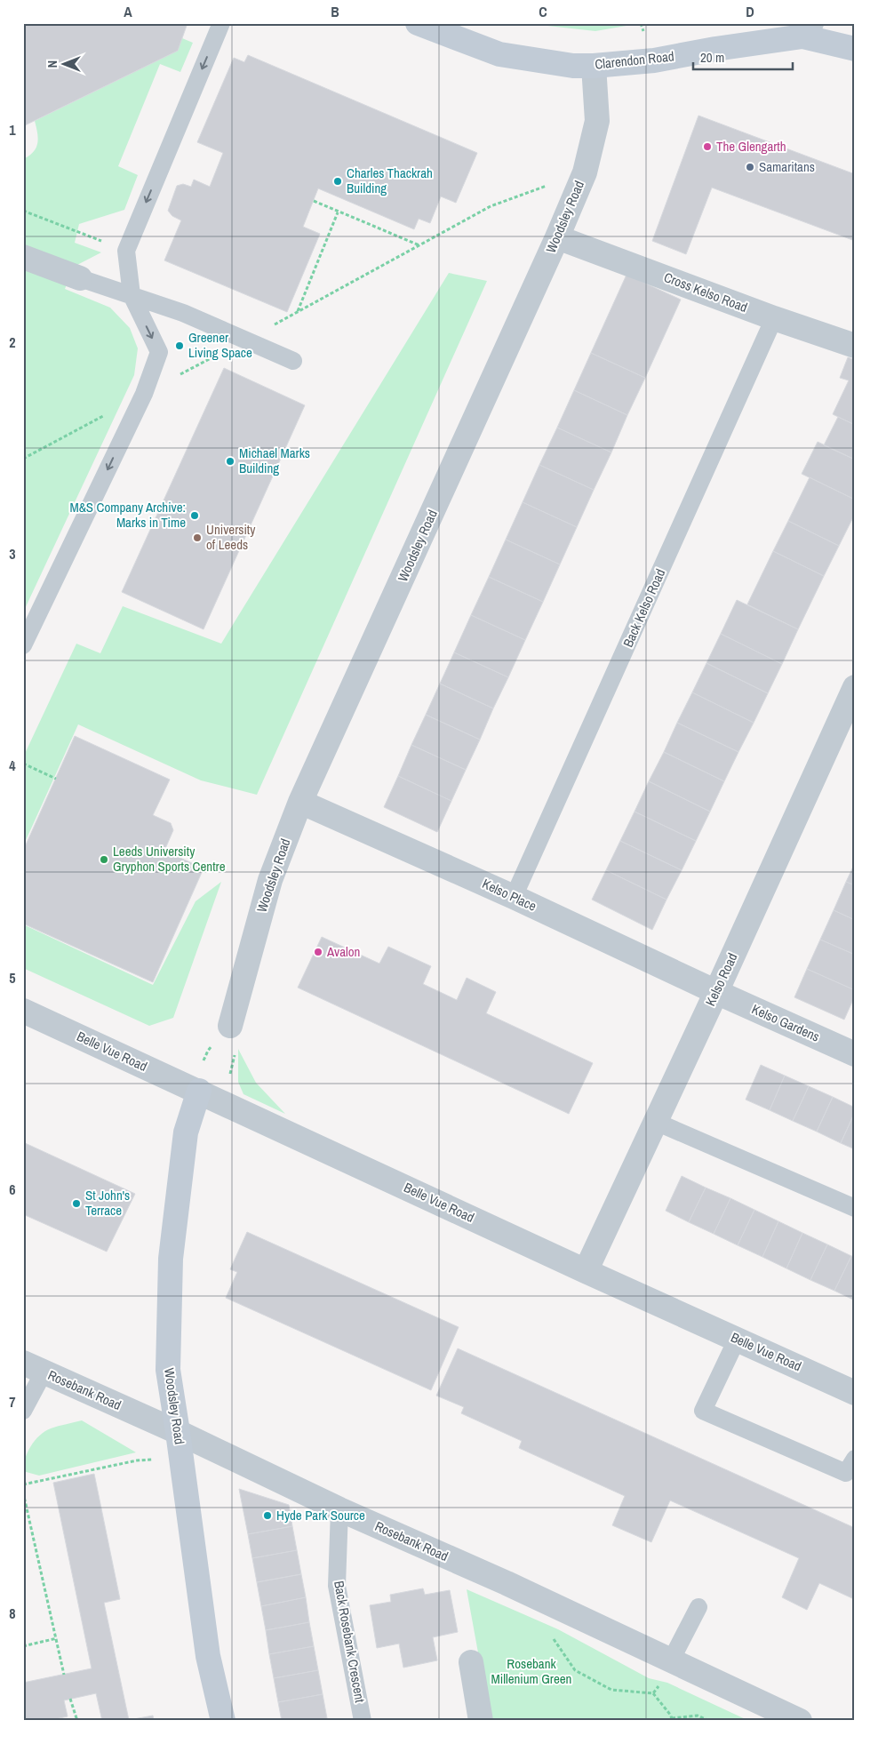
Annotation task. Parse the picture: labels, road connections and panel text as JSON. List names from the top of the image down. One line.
{"streets":{"street":["Clarendon Road","Woodsley Road","Cross Kelso Road","Kelso Place","Kelso Road","Kelso Gardens","Belle Vue Road","Rosebank Road"],"lane":["Back Kelso Road","Back Rosebank Crescent"]},"crossings":[["Clarendon Road","Woodsley Road"],["Woodsley Road","Cross Kelso Road"],["Woodsley Road","Kelso Place"],["Woodsley Road","Belle Vue Road"],["Woodsley Road","Rosebank Road"],["Cross Kelso Road","Back Kelso Road"],["Back Kelso Road","Kelso Place"],["Kelso Place","Kelso Road"],["Kelso Place","Kelso Gardens"],["Kelso Road","Kelso Gardens"],["Kelso Road","Belle Vue Road"],["Rosebank Road","Back Rosebank Crescent"]],"parks":["Rosebank Millenium Green"],"places":["The Glengarth","Samaritans","Charles Thackrah Building","Greener Living Space","Michael Marks Building","M&S Company Archive: Marks in Time","University of Leeds","Leeds University Gryphon Sports Centre","Avalon","St John's Terrace","Hyde Park Source"],"scale_bar":"20 m","north":"left","grid":{"columns":["A","B","C","D"],"rows":["1","2","3","4","5","6","7","8"]}}
